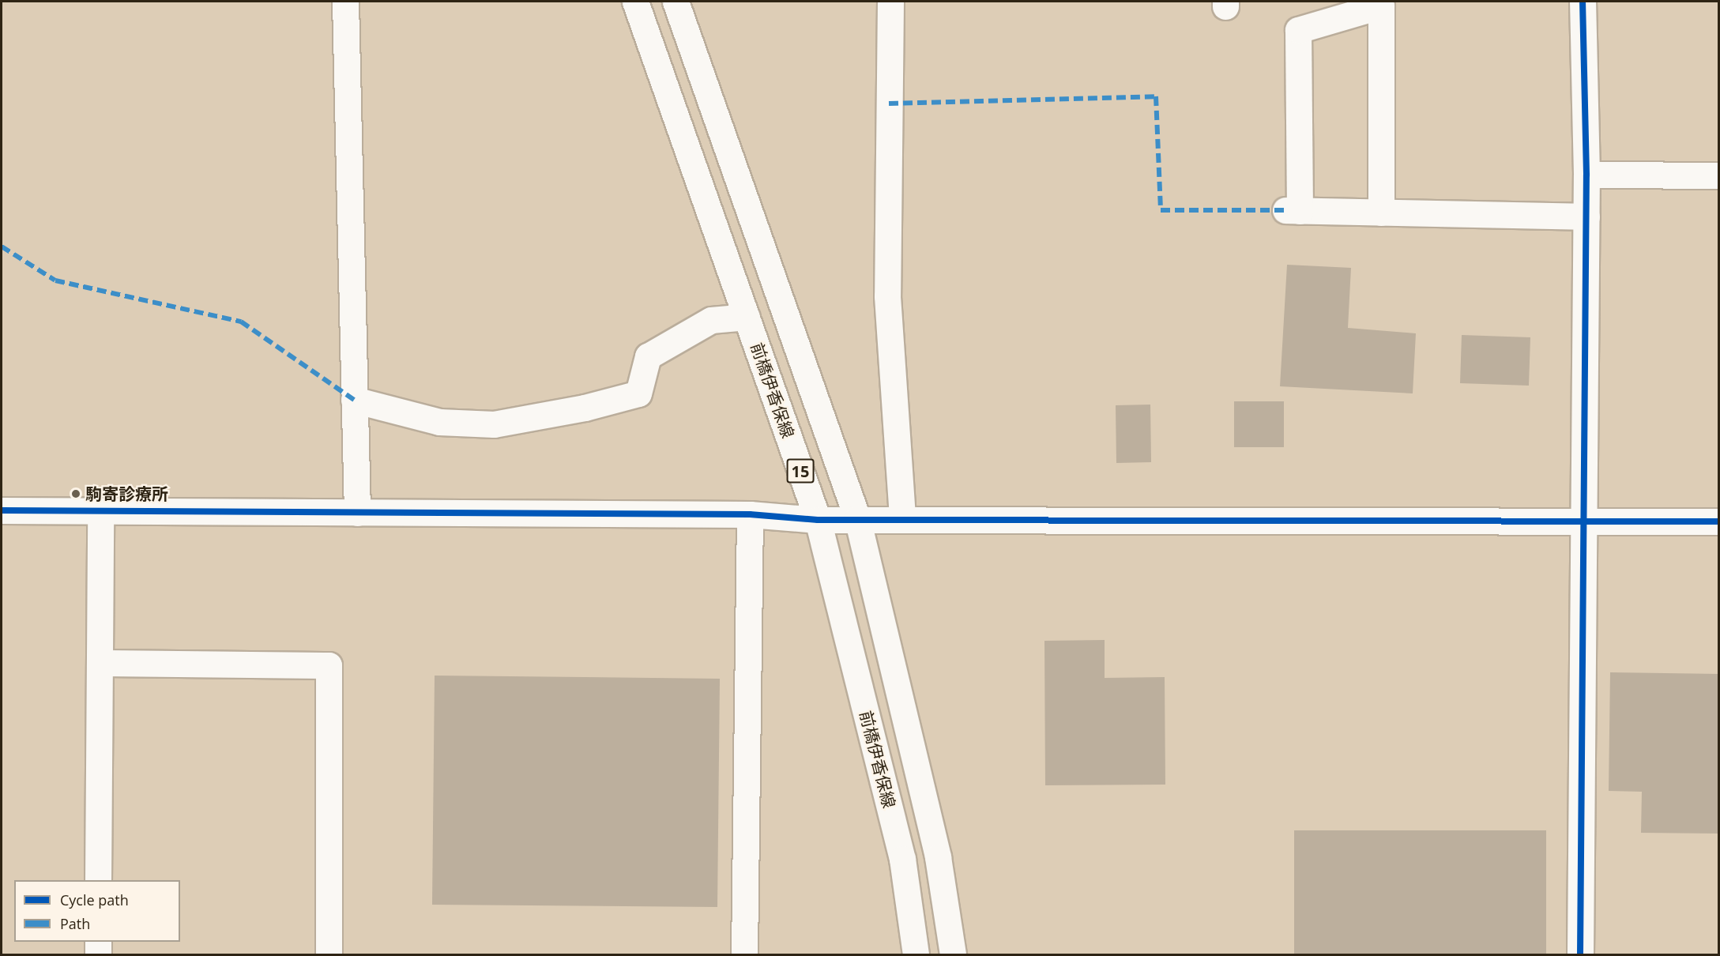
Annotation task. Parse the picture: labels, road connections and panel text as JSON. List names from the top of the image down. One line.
{"streets":{"street":["前橋伊香保線","15"]},"places":["駒寄診療所"],"legend":["Cycle path","Path"]}
